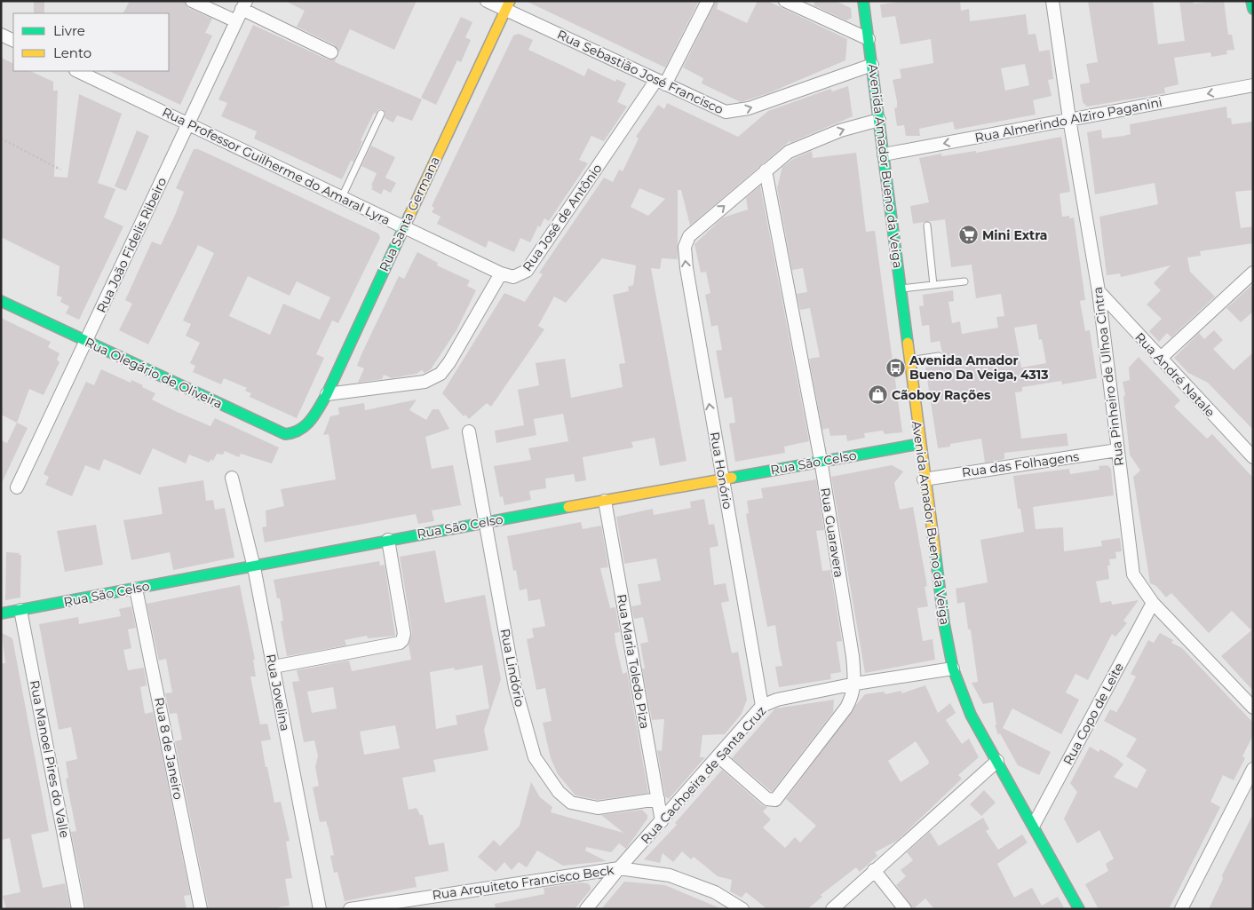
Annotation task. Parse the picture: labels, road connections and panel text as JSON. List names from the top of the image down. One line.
{"streets":{"street":["Rua Sebastião José Francisco","Rua Almerindo Alziro Paganini","Rua Professor Guilherme do Amaral Lyra","Avenida Amador Bueno da Veiga","Rua Santa Germana","Rua José de Antônio","Rua João Fidelis Ribeiro","Rua Olegário de Oliveira","Rua André Natale","Rua Pinheiro de Ulhoa Cintra","Rua São Celso","Rua das Folhagens","Rua Honório","Rua Guaravera","Rua Maria Toledo Piza","Rua Lindório","Rua Jovelina","Rua Copo de Leite","Rua 8 de Janeiro","Rua Manoel Pires do Valle","Rua Cachoeira de Santa Cruz","Rua Arquiteto Francisco Beck"]},"crossings":[["Rua Sebastião José Francisco","Avenida Amador Bueno da Veiga"],["Rua Sebastião José Francisco","Rua Santa Germana"],["Rua Sebastião José Francisco","Rua José de Antônio"],["Rua Almerindo Alziro Paganini","Avenida Amador Bueno da Veiga"],["Rua Almerindo Alziro Paganini","Rua Pinheiro de Ulhoa Cintra"],["Rua Professor Guilherme do Amaral Lyra","Rua Santa Germana"],["Rua Professor Guilherme do Amaral Lyra","Rua José de Antônio"],["Rua Professor Guilherme do Amaral Lyra","Rua João Fidelis Ribeiro"],["Avenida Amador Bueno da Veiga","Rua São Celso"],["Avenida Amador Bueno da Veiga","Rua das Folhagens"],["Avenida Amador Bueno da Veiga","Rua Copo de Leite"],["Avenida Amador Bueno da Veiga","Rua Cachoeira de Santa Cruz"],["Rua Santa Germana","Rua Olegário de Oliveira"],["Rua João Fidelis Ribeiro","Rua Olegário de Oliveira"],["Rua André Natale","Rua Pinheiro de Ulhoa Cintra"],["Rua Pinheiro de Ulhoa Cintra","Rua das Folhagens"],["Rua Pinheiro de Ulhoa Cintra","Rua Copo de Leite"],["Rua São Celso","Rua Honório"],["Rua São Celso","Rua Guaravera"],["Rua São Celso","Rua Maria Toledo Piza"],["Rua São Celso","Rua Lindório"],["Rua São Celso","Rua Jovelina"],["Rua São Celso","Rua 8 de Janeiro"],["Rua São Celso","Rua Manoel Pires do Valle"],["Rua Honório","Rua Guaravera"],["Rua Honório","Rua Cachoeira de Santa Cruz"],["Rua Guaravera","Rua Cachoeira de Santa Cruz"],["Rua Maria Toledo Piza","Rua Lindório"],["Rua Maria Toledo Piza","Rua Cachoeira de Santa Cruz"],["Rua Cachoeira de Santa Cruz","Rua Arquiteto Francisco Beck"]],"one_way":["Rua Almerindo Alziro Paganini","Rua Honório"],"places":{"supermarket":["Mini Extra"],"bus stop":["Avenida Amador Bueno Da Veiga, 4313"],"shop":["Cãoboy Rações"]},"legend":["Livre","Lento"]}
